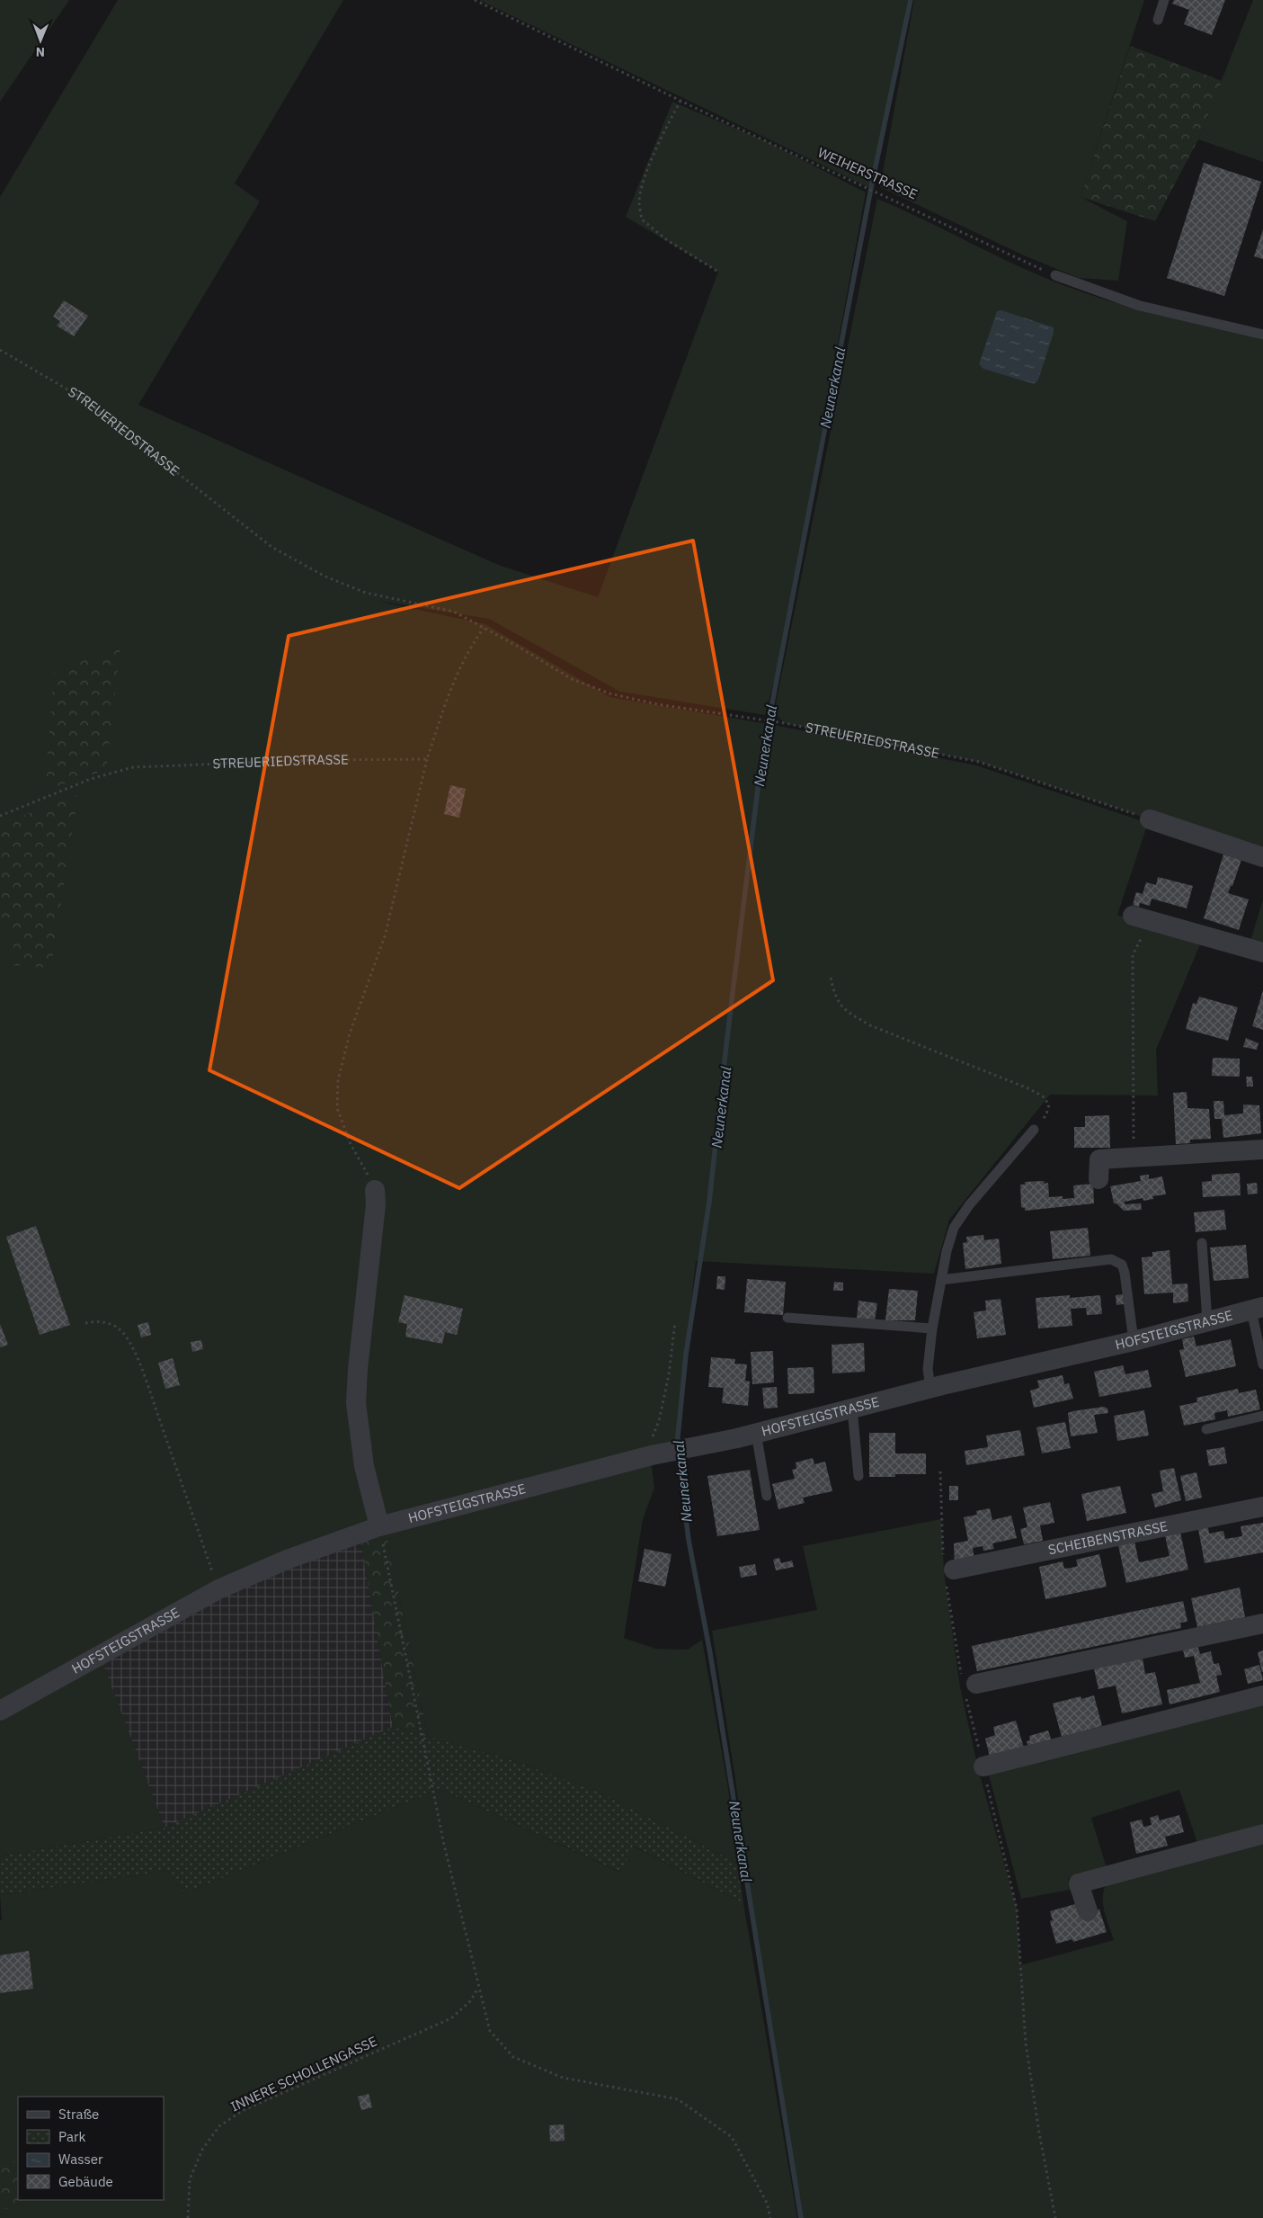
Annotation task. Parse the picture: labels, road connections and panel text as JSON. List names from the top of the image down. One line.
{"streets":{"street":["HOFSTEIGSTRASSE","SCHEIBENSTRASSE"],"path":["WEIHERSTRASSE","STREUERIEDSTRASSE","INNERE SCHOLLENGASSE"]},"water":["Neunerkanal"],"legend":["Straße","Park","Wasser","Gebäude"],"north":"bottom"}
